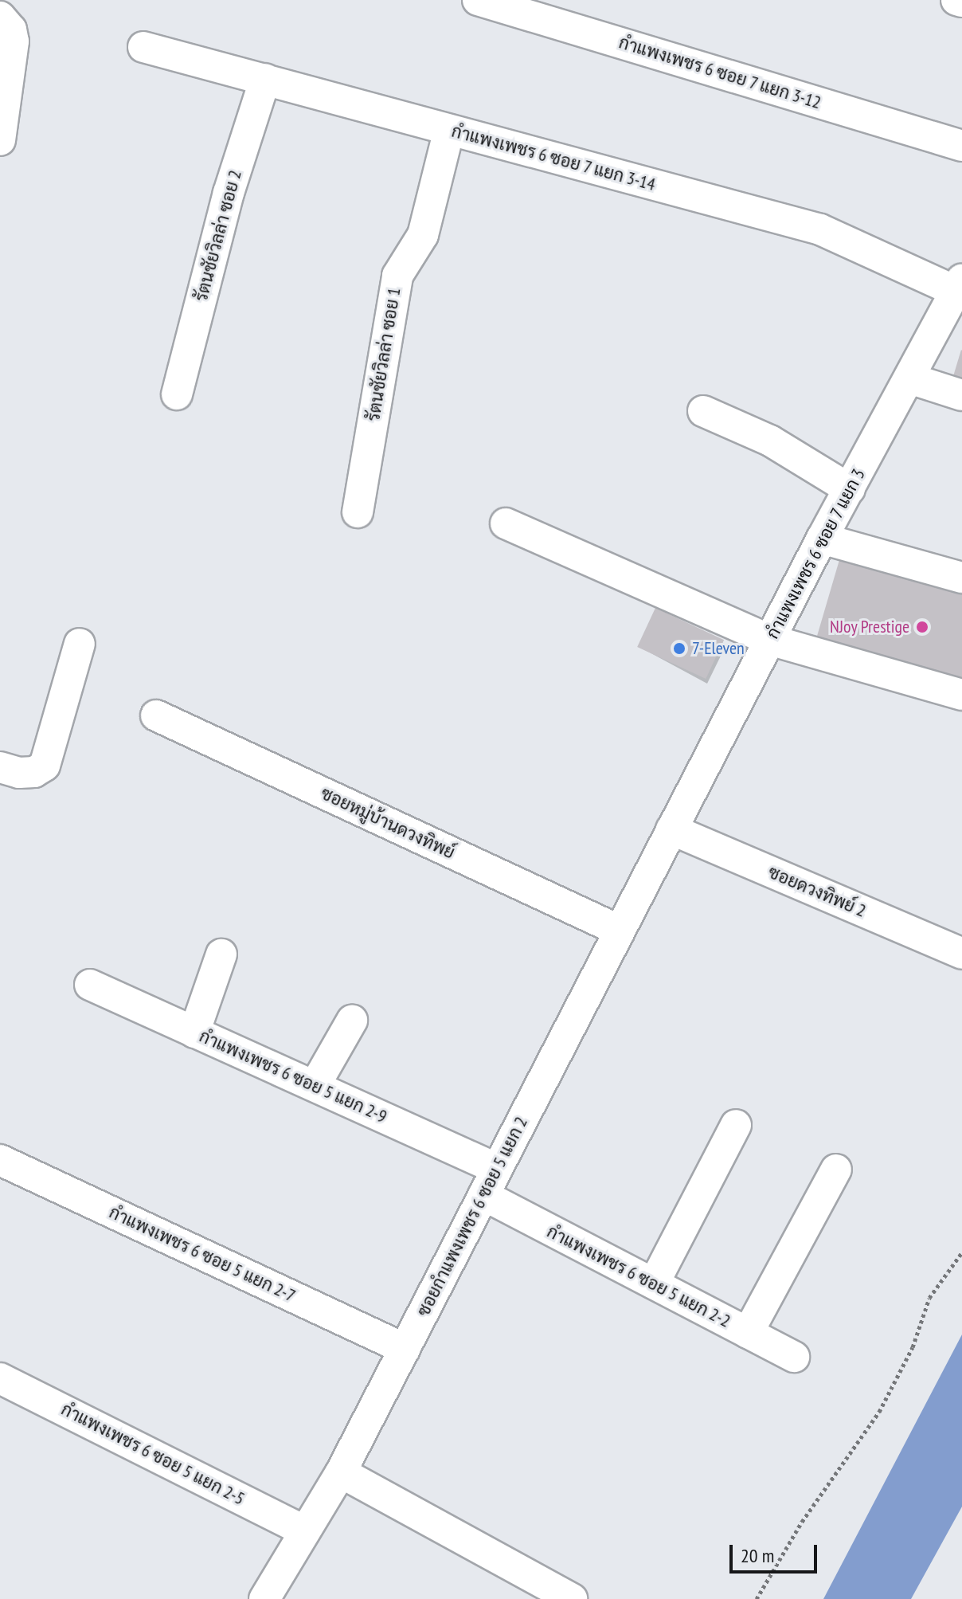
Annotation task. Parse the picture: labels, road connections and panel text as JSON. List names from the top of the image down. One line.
{"streets":{"street":["กำแพงเพชร 6 ซอย 7 แยก 3-12","กำแพงเพชร 6 ซอย 7 แยก 3-14","รัตนชัยวิลล่า ซอย 2","รัตนชัยวิลล่า ซอย 1","กำแพงเพชร 6 ซอย 7 แยก 3","ซอยหมู่บ้านดวงทิพย์","ซอยดวงทิพย์ 2","กำแพงเพชร 6 ซอย 5 แยก 2-9","ซอยกำแพงเพชร 6 ซอย 5 แยก 2","กำแพงเพชร 6 ซอย 5 แยก 2-7","กำแพงเพชร 6 ซอย 5 แยก 2-2","กำแพงเพชร 6 ซอย 5 แยก 2-5"]},"crossings":[["กำแพงเพชร 6 ซอย 7 แยก 3-14","รัตนชัยวิลล่า ซอย 2"],["กำแพงเพชร 6 ซอย 7 แยก 3-14","รัตนชัยวิลล่า ซอย 1"],["กำแพงเพชร 6 ซอย 7 แยก 3-14","กำแพงเพชร 6 ซอย 7 แยก 3"],["กำแพงเพชร 6 ซอย 7 แยก 3","ซอยดวงทิพย์ 2"],["กำแพงเพชร 6 ซอย 7 แยก 3","ซอยกำแพงเพชร 6 ซอย 5 แยก 2"],["ซอยหมู่บ้านดวงทิพย์","ซอยกำแพงเพชร 6 ซอย 5 แยก 2"],["ซอยดวงทิพย์ 2","ซอยกำแพงเพชร 6 ซอย 5 แยก 2"],["กำแพงเพชร 6 ซอย 5 แยก 2-9","ซอยกำแพงเพชร 6 ซอย 5 แยก 2"],["ซอยกำแพงเพชร 6 ซอย 5 แยก 2","กำแพงเพชร 6 ซอย 5 แยก 2-7"],["ซอยกำแพงเพชร 6 ซอย 5 แยก 2","กำแพงเพชร 6 ซอย 5 แยก 2-2"],["ซอยกำแพงเพชร 6 ซอย 5 แยก 2","กำแพงเพชร 6 ซอย 5 แยก 2-5"]],"places":["NJoy Prestige","7-Eleven"],"scale_bar":"20 m"}
